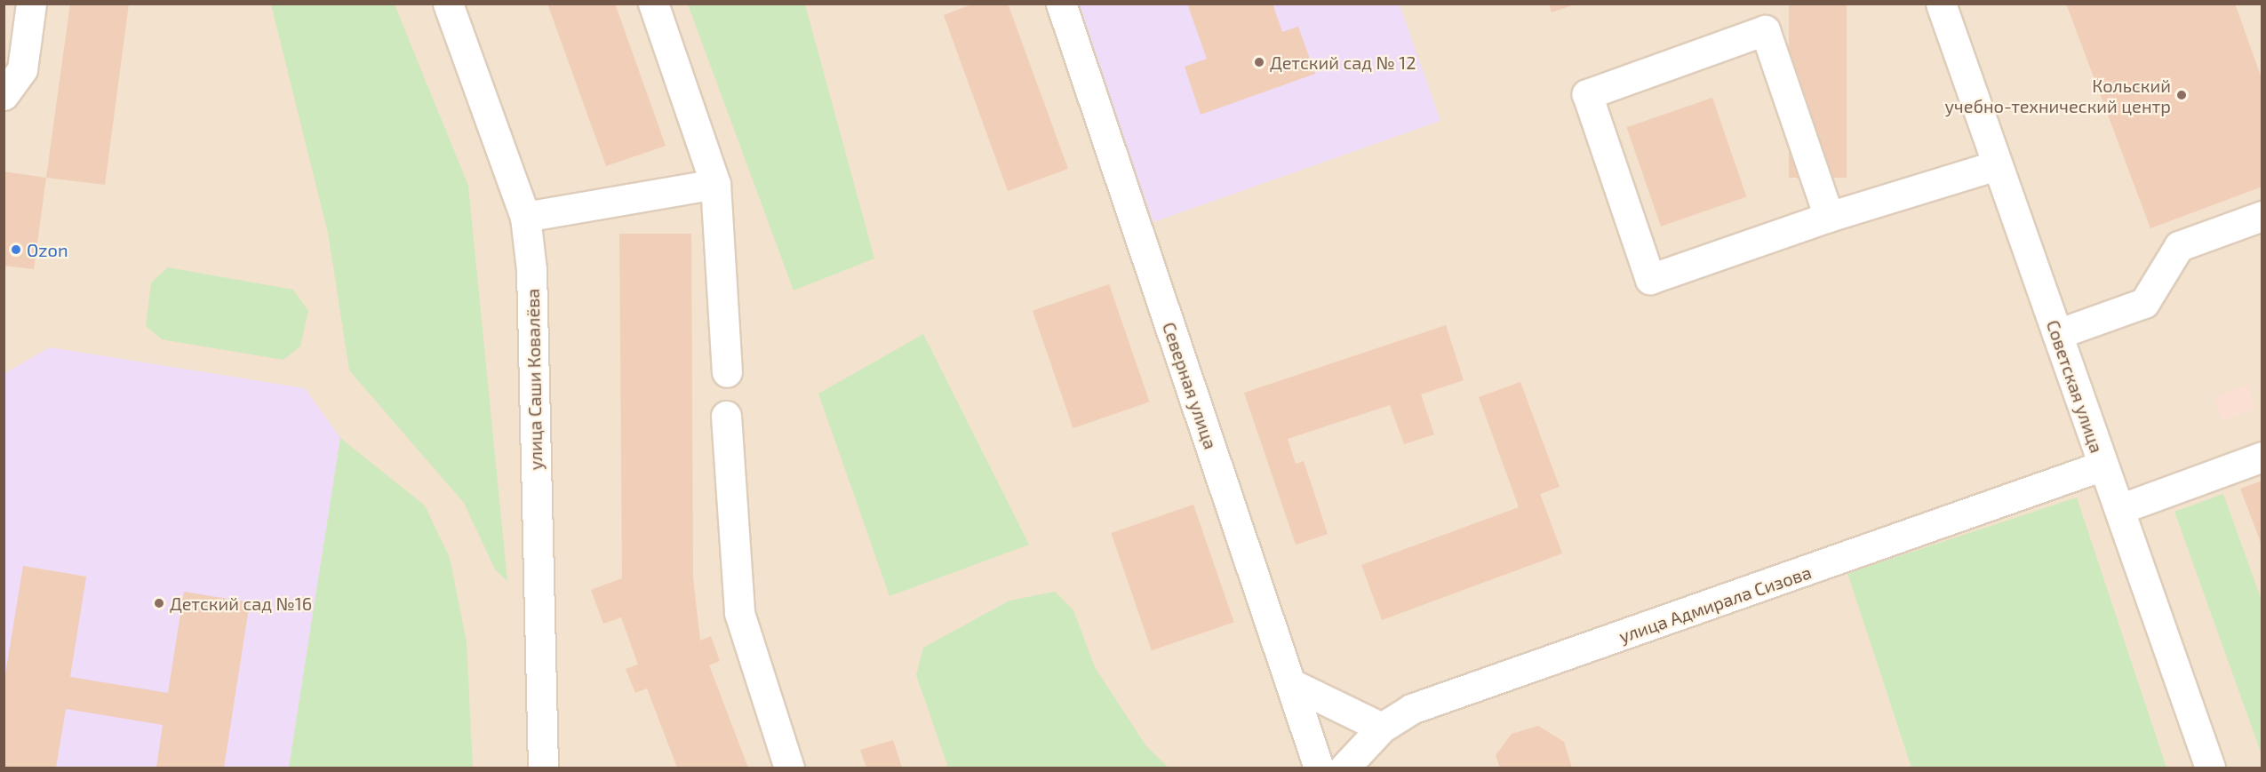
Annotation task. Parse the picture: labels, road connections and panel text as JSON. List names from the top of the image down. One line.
{"streets":{"street":["улица Саши Ковалёва","Северная улица","Советская улица","улица Адмирала Сизова"]},"crossings":[["Советская улица","улица Адмирала Сизова"]],"places":["Детский сад № 12","Кольский учебно-технический центр","Ozon","Детский сад №16"]}
